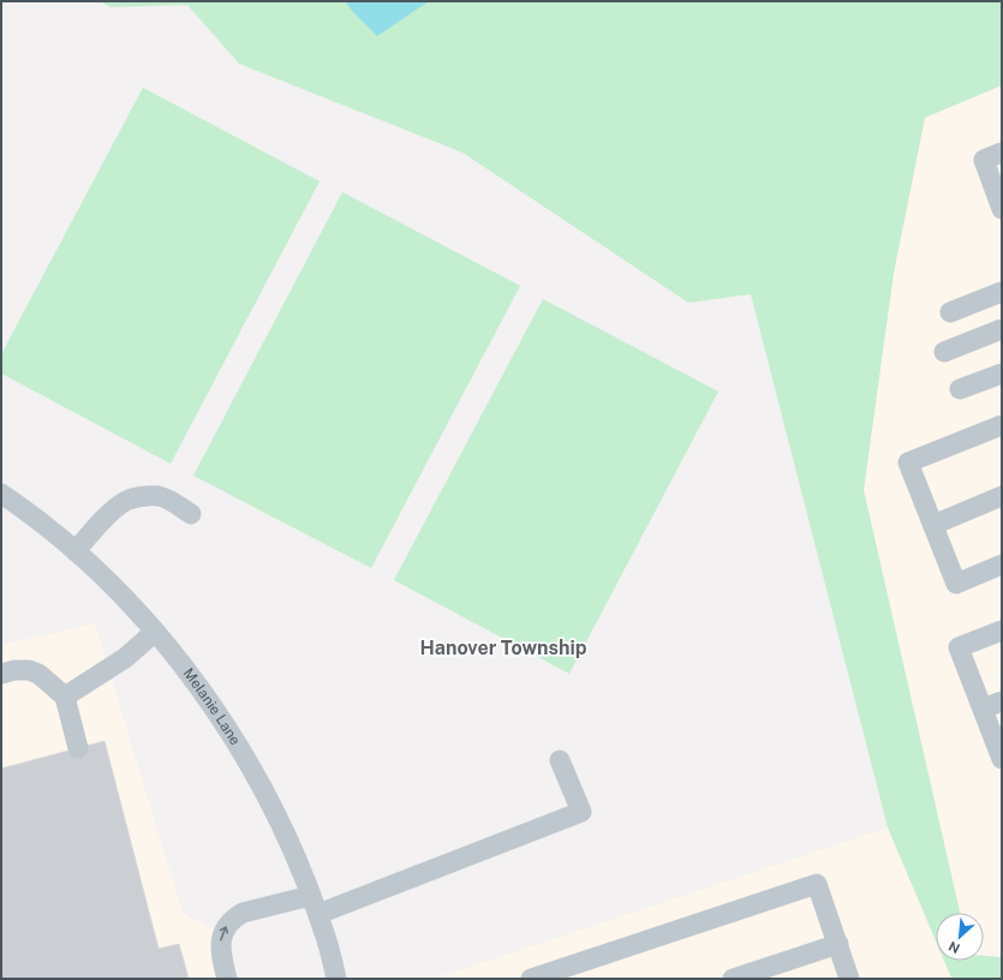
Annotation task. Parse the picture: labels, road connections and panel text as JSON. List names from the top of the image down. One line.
{"streets":{"street":["Melanie Lane"]},"districts":["Hanover Township"],"north":"bottom left"}
